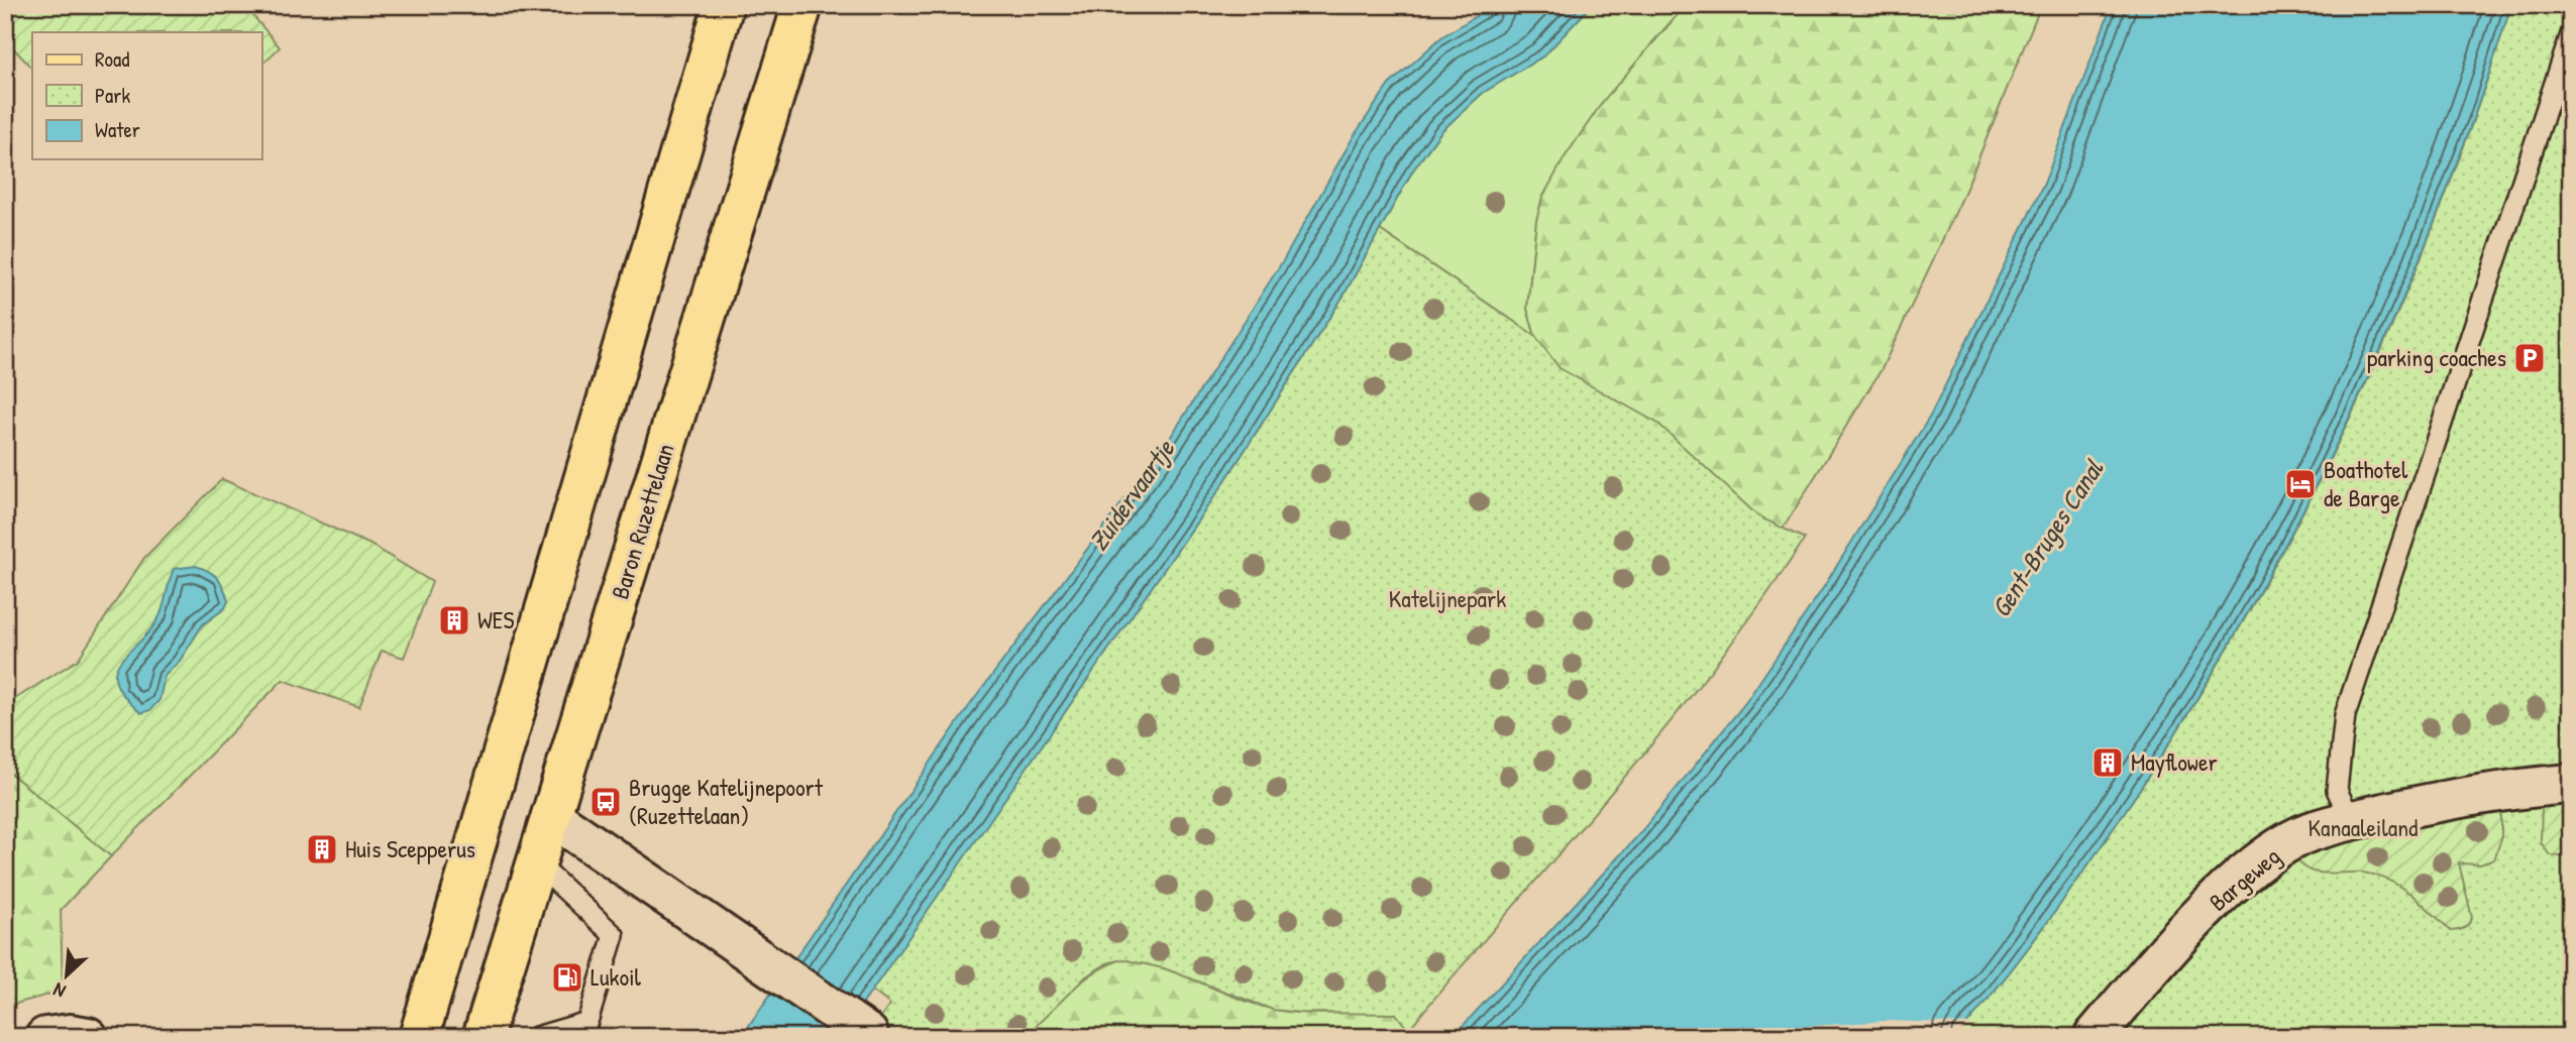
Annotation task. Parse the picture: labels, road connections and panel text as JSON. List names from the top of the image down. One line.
{"streets":{"main road":["Baron Ruzettelaan"],"street":["Bargeweg"]},"water":["Zuidervaartje","Gent-Bruges Canal"],"parks":["Katelijnepark","Kanaaleiland"],"places":{"parking":["parking coaches"],"hotel":["Boathotel de Barge"],"building":["WES","Mayflower","Huis Scepperus"],"bus stop":["Brugge Katelijnepoort (Ruzettelaan)"],"fuel station":["Lukoil"]},"legend":["Road","Park","Water"],"north":"bottom left"}
